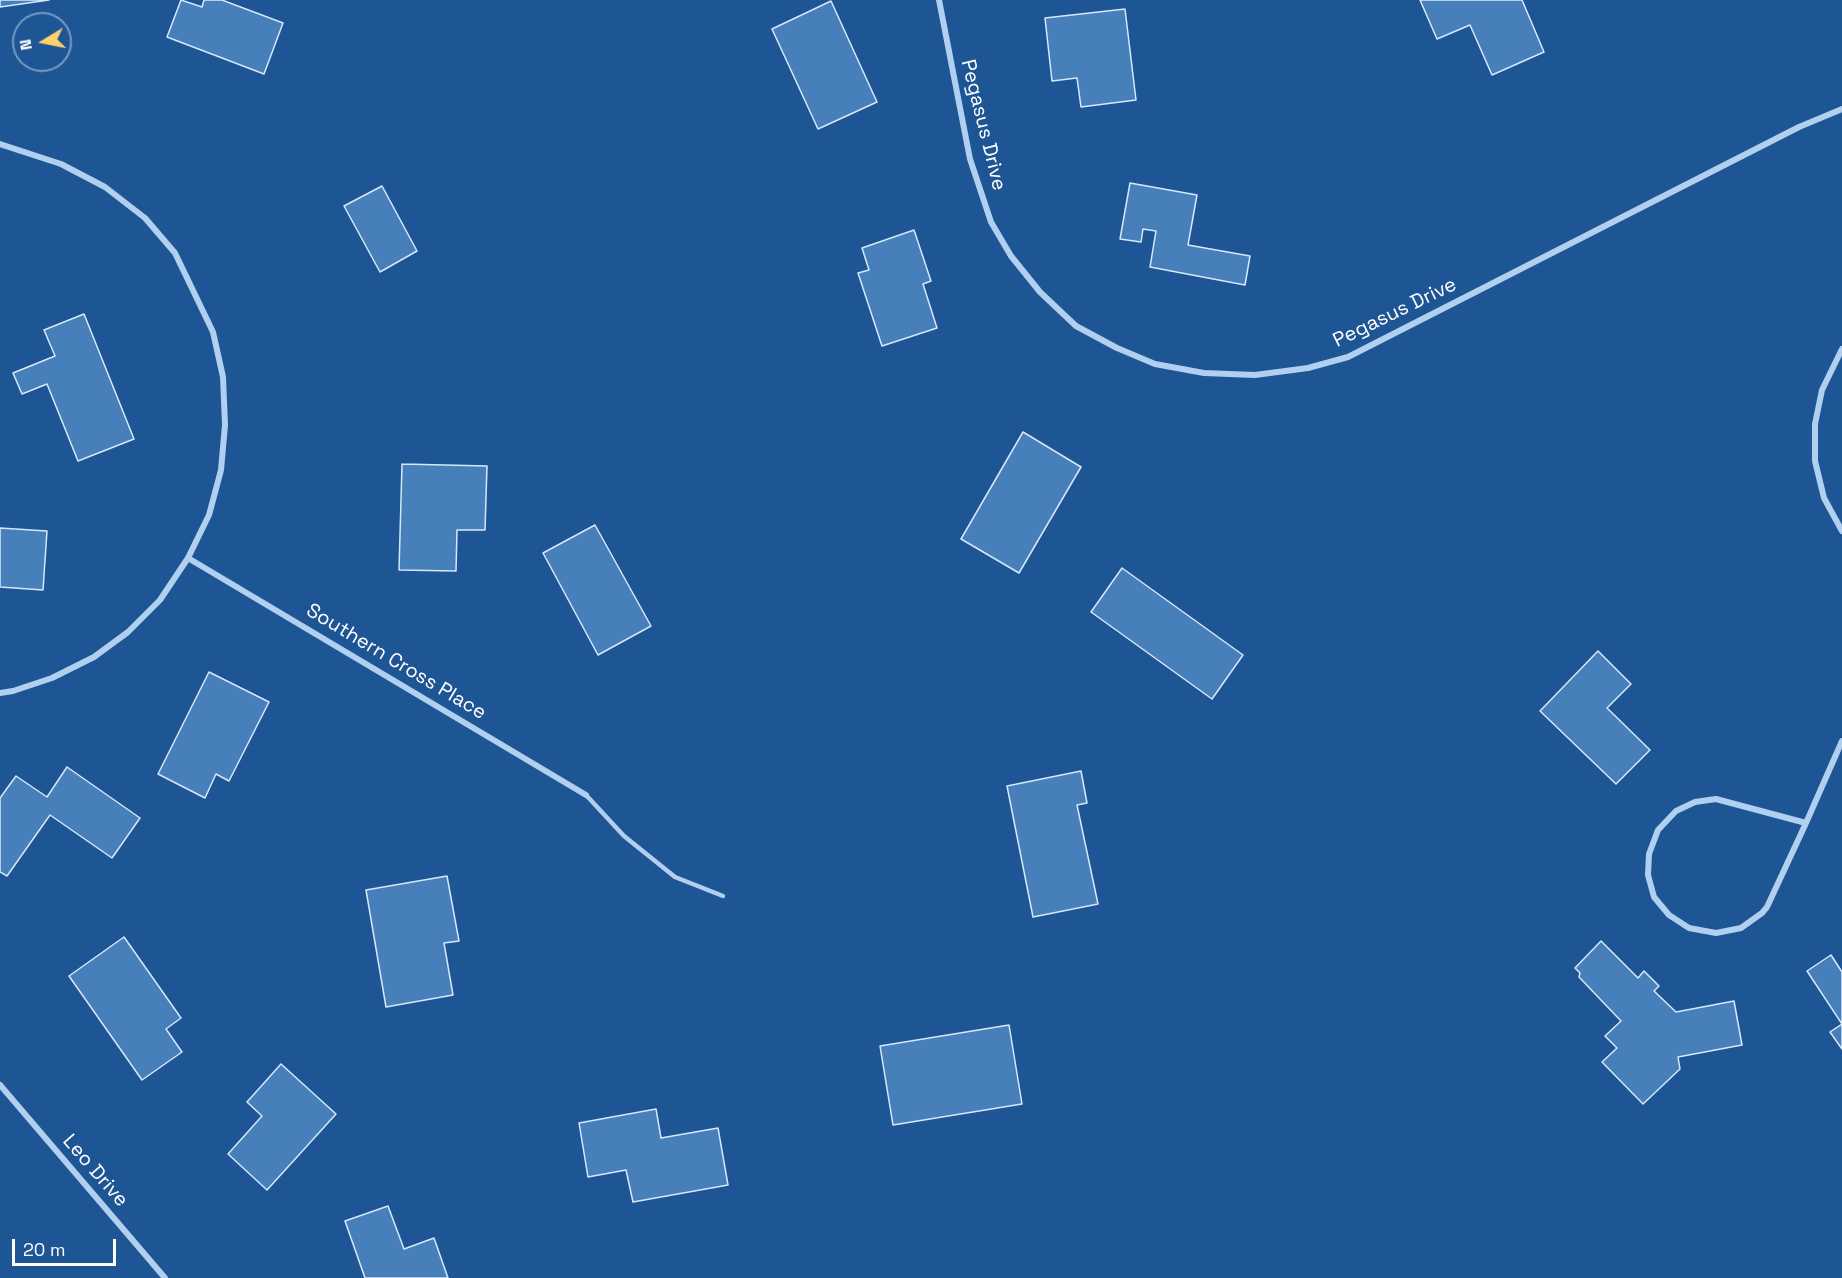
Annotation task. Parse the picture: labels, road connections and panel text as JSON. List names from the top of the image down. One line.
{"streets":{"street":["Pegasus Drive","Southern Cross Place","Leo Drive"]},"scale_bar":"20 m","north":"left"}
